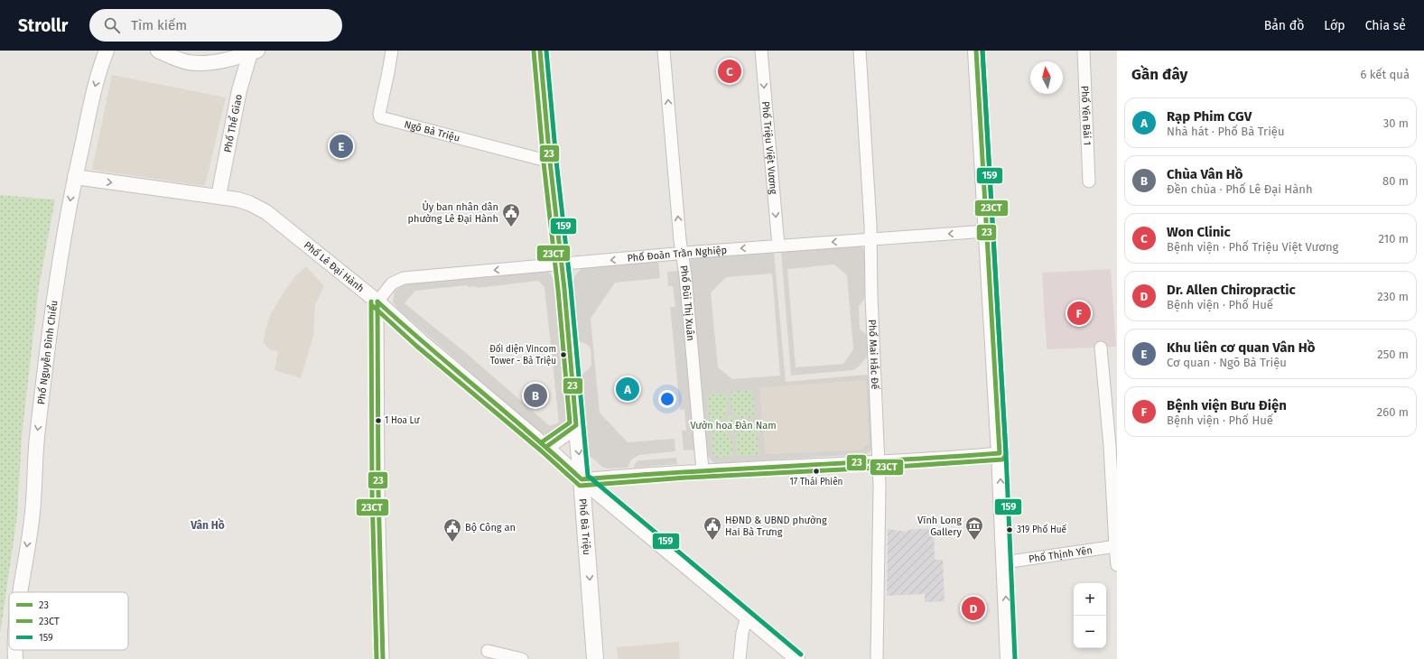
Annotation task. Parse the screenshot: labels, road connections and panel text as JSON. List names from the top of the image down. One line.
{"streets":{"main road":["Phố Bà Triệu"],"street":["Phố Yên Bái 1","Phố Thể Giao","Ngõ Bà Triệu","Phố Triệu Việt Vương","Phố Đoàn Trần Nghiệp","Phố Lê Đại Hành","Phố Bùi Thị Xuân","Phố Nguyễn Đình Chiểu","Phố Mai Hắc Đế","Phố Thịnh Yên"]},"crossings":[["Phố Thể Giao","Phố Lê Đại Hành"],["Ngõ Bà Triệu","Phố Bà Triệu"],["Phố Triệu Việt Vương","Phố Đoàn Trần Nghiệp"],["Phố Đoàn Trần Nghiệp","Phố Lê Đại Hành"],["Phố Đoàn Trần Nghiệp","Phố Bùi Thị Xuân"],["Phố Đoàn Trần Nghiệp","Phố Mai Hắc Đế"],["Phố Đoàn Trần Nghiệp","Phố Bà Triệu"],["Phố Lê Đại Hành","Phố Nguyễn Đình Chiểu"],["Phố Lê Đại Hành","Phố Bà Triệu"]],"one_way":["Phố Triệu Việt Vương","Phố Đoàn Trần Nghiệp","Phố Bùi Thị Xuân","Phố Nguyễn Đình Chiểu","Phố Bà Triệu"],"districts":["Vân Hồ"],"parks":["Vườn hoa Đàn Nam"],"places":{"public building":["Ủy ban nhân dân phường Lê Đại Hành","HĐND & UBND phường Hai Bà Trưng","Bộ Công an"],"other":["Đối diện Vincom Tower - Bà Triệu","1 Hoa Lư","17 Thái Phiên","319 Phố Huế"],"museum":["Vĩnh Long Gallery"]},"lines":["transit line 23","transit line 23CT","transit line 159"],"legend":["23","23CT","159"],"north":"top","page":{"header":"Strollr","search":"Tìm kiếm","nav":["Bản đồ","Lớp","Chia sẻ"],"heading":["Gần đây","6 kết quả"],"pins":["C","E","F","A","B","D"],"list":[{"mark":"A","name":"Rạp Phim CGV","note":"Nhà hát · Phố Bà Triệu","value":"30 m"},{"mark":"B","name":"Chùa Vân Hồ","note":"Đền chùa · Phố Lê Đại Hành","value":"80 m"},{"mark":"C","name":"Won Clinic","note":"Bệnh viện · Phố Triệu Việt Vương","value":"210 m"},{"mark":"D","name":"Dr. Allen Chiropractic","note":"Bệnh viện · Phố Huế","value":"230 m"},{"mark":"E","name":"Khu liên cơ quan Vân Hồ","note":"Cơ quan · Ngõ Bà Triệu","value":"250 m"},{"mark":"F","name":"Bệnh viện Bưu Điện","note":"Bệnh viện · Phố Huế","value":"260 m"}],"map_buttons":["+","−"]}}
